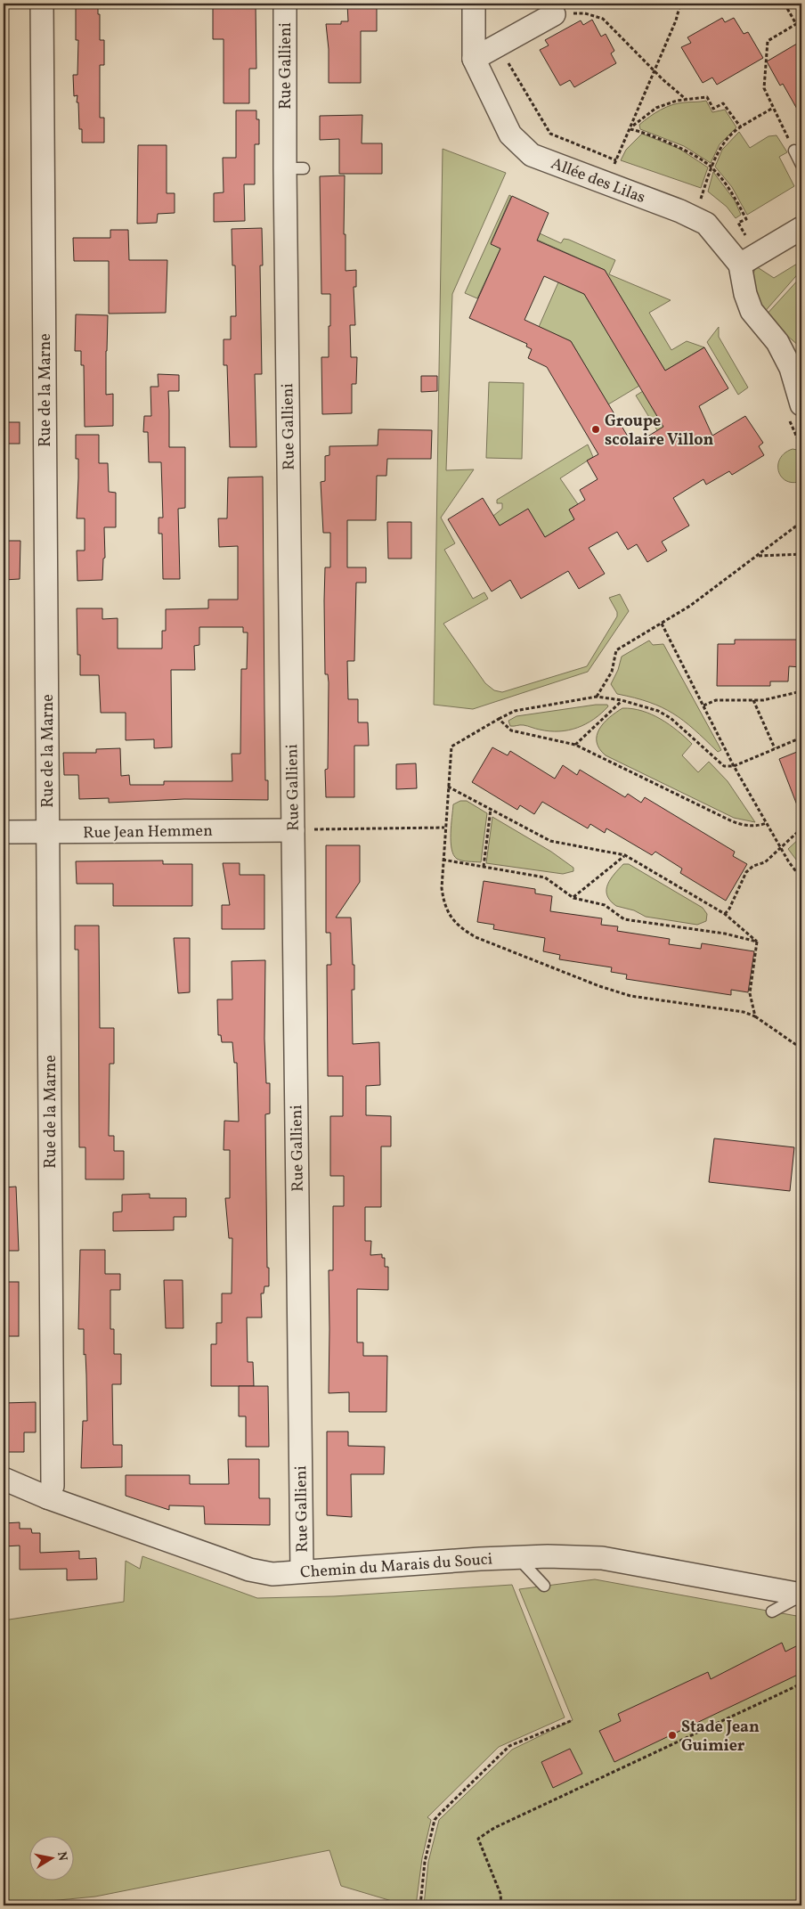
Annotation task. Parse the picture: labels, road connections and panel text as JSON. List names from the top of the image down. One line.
{"streets":{"street":["Rue Gallieni","Allée des Lilas","Rue de la Marne","Rue Jean Hemmen","Chemin du Marais du Souci"]},"crossings":[["Rue Gallieni","Rue Jean Hemmen"],["Rue Gallieni","Chemin du Marais du Souci"],["Rue de la Marne","Rue Jean Hemmen"],["Rue de la Marne","Chemin du Marais du Souci"]],"places":["Groupe scolaire Villon","Stade Jean Guimier"],"north":"right"}
